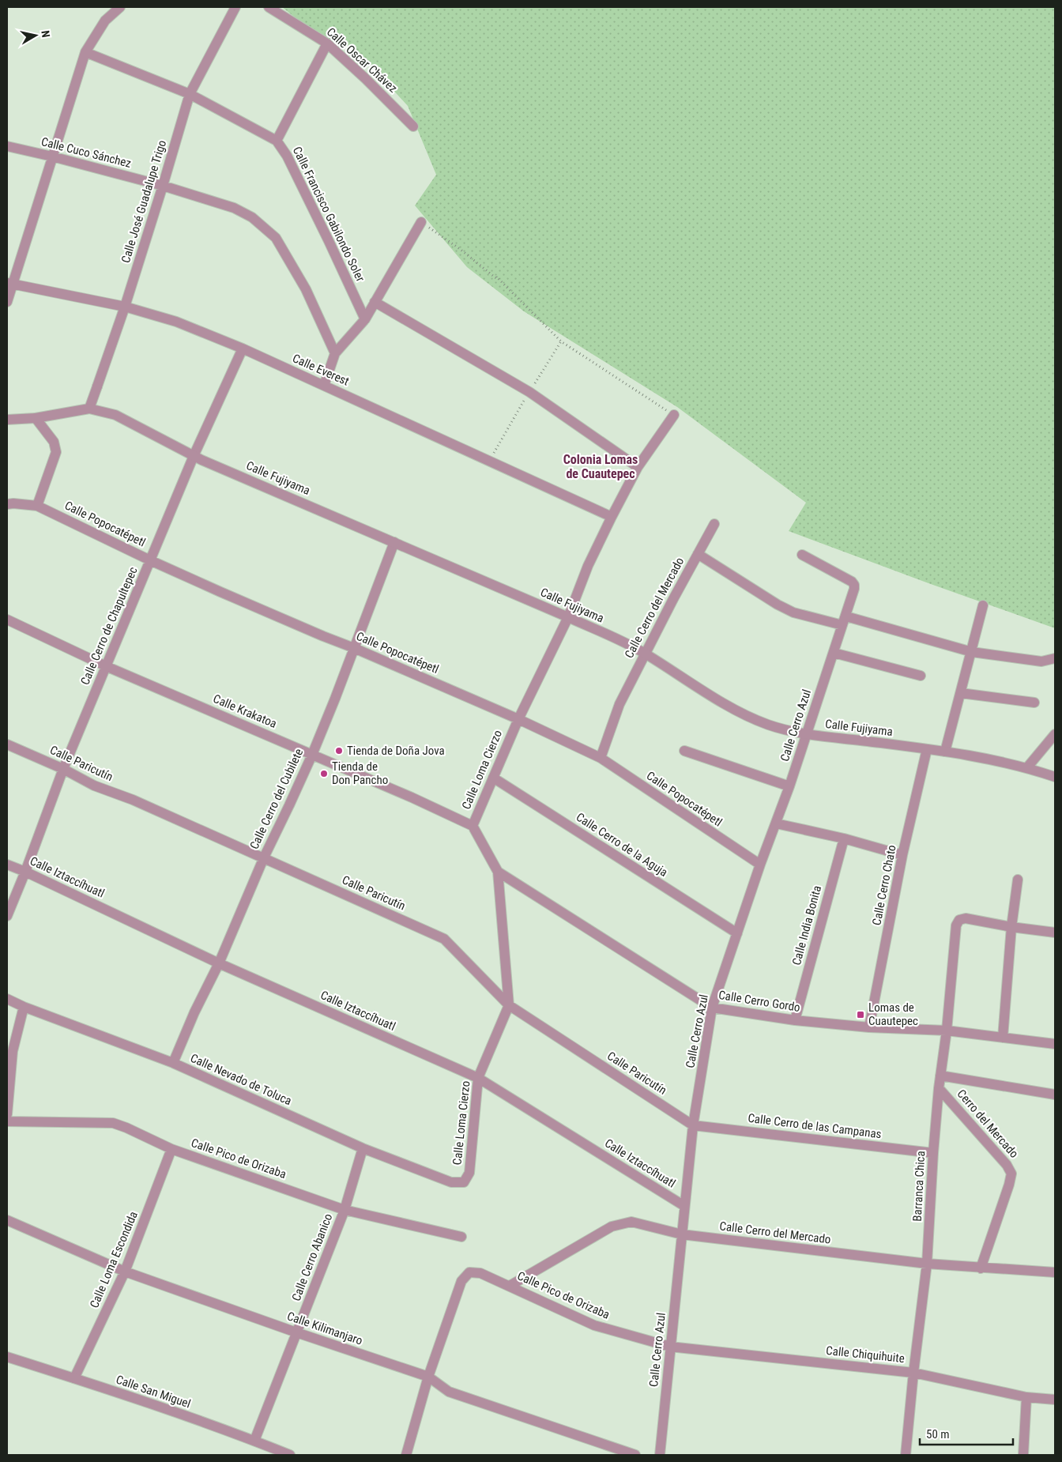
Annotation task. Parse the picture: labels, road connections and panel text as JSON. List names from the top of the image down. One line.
{"streets":{"street":["Calle Oscar Chávez","Calle Cuco Sánchez","Calle José Guadalupe Trigo","Calle Francisco Gabilondo Soler","Calle Everest","Calle Fujiyama","Calle Popocatépetl","Calle Cerro del Mercado","Calle Cerro de Chapultepec","Calle Krakatoa","Calle Cerro Azul","Calle Paricutín","Calle Loma Cierzo","Calle Cerro del Cubilete","Calle Cerro de la Aguja","Calle Iztaccíhuatl","Calle Cerro Chato","Calle India Bonita","Calle Cerro Gordo","Calle Nevado de Toluca","Cerro del Mercado","Calle Cerro de las Campanas","Calle Pico de Orizaba","Barranca Chica","Calle Cerro Abanico","Calle Loma Escondida","Calle Kilimanjaro","Calle Chiquihuite","Calle San Miguel"]},"crossings":[["Calle Cuco Sánchez","Calle José Guadalupe Trigo"],["Calle José Guadalupe Trigo","Calle Francisco Gabilondo Soler"],["Calle José Guadalupe Trigo","Calle Everest"],["Calle José Guadalupe Trigo","Calle Fujiyama"],["Calle Everest","Calle Cerro de Chapultepec"],["Calle Everest","Calle Loma Cierzo"],["Calle Fujiyama","Calle Cerro del Mercado"],["Calle Fujiyama","Calle Cerro de Chapultepec"],["Calle Fujiyama","Calle Cerro Azul"],["Calle Fujiyama","Calle Loma Cierzo"],["Calle Fujiyama","Calle Cerro del Cubilete"],["Calle Fujiyama","Calle Cerro Chato"],["Calle Popocatépetl","Calle Cerro del Mercado"],["Calle Popocatépetl","Calle Cerro de Chapultepec"],["Calle Popocatépetl","Calle Cerro Azul"],["Calle Popocatépetl","Calle Loma Cierzo"],["Calle Popocatépetl","Calle Cerro del Cubilete"],["Calle Cerro del Mercado","Calle Cerro Azul"],["Calle Cerro del Mercado","Cerro del Mercado"],["Calle Cerro del Mercado","Calle Pico de Orizaba"],["Calle Cerro del Mercado","Barranca Chica"],["Calle Cerro de Chapultepec","Calle Krakatoa"],["Calle Cerro de Chapultepec","Calle Paricutín"],["Calle Cerro de Chapultepec","Calle Iztaccíhuatl"],["Calle Krakatoa","Calle Loma Cierzo"],["Calle Krakatoa","Calle Cerro del Cubilete"],["Calle Cerro Azul","Calle Paricutín"],["Calle Cerro Azul","Calle Cerro de la Aguja"],["Calle Cerro Azul","Calle Iztaccíhuatl"],["Calle Cerro Azul","Calle Cerro Gordo"],["Calle Cerro Azul","Calle Cerro de las Campanas"],["Calle Cerro Azul","Calle Pico de Orizaba"],["Calle Cerro Azul","Calle Chiquihuite"],["Calle Paricutín","Calle Loma Cierzo"],["Calle Paricutín","Calle Cerro del Cubilete"],["Calle Paricutín","Calle Cerro de las Campanas"],["Calle Loma Cierzo","Calle Cerro de la Aguja"],["Calle Loma Cierzo","Calle Iztaccíhuatl"],["Calle Loma Cierzo","Calle Cerro Gordo"],["Calle Loma Cierzo","Calle Nevado de Toluca"],["Calle Cerro del Cubilete","Calle Iztaccíhuatl"],["Calle Cerro del Cubilete","Calle Nevado de Toluca"],["Calle Cerro Chato","Calle Cerro Gordo"],["Calle India Bonita","Calle Cerro Gordo"],["Calle Cerro Gordo","Barranca Chica"],["Calle Nevado de Toluca","Calle Cerro Abanico"],["Cerro del Mercado","Barranca Chica"],["Calle Cerro de las Campanas","Barranca Chica"],["Calle Pico de Orizaba","Calle Cerro Abanico"],["Calle Pico de Orizaba","Calle Loma Escondida"],["Calle Pico de Orizaba","Calle Kilimanjaro"],["Calle Pico de Orizaba","Calle Chiquihuite"],["Barranca Chica","Calle Chiquihuite"],["Calle Cerro Abanico","Calle Kilimanjaro"],["Calle Cerro Abanico","Calle San Miguel"],["Calle Loma Escondida","Calle Kilimanjaro"],["Calle Loma Escondida","Calle San Miguel"]],"districts":["Colonia Lomas de Cuautepec"],"places":{"other":["Tienda de Doña Jova","Tienda de Don Pancho"],"transit":["Lomas de Cuautepec"]},"scale_bar":"50 m","north":"right"}
